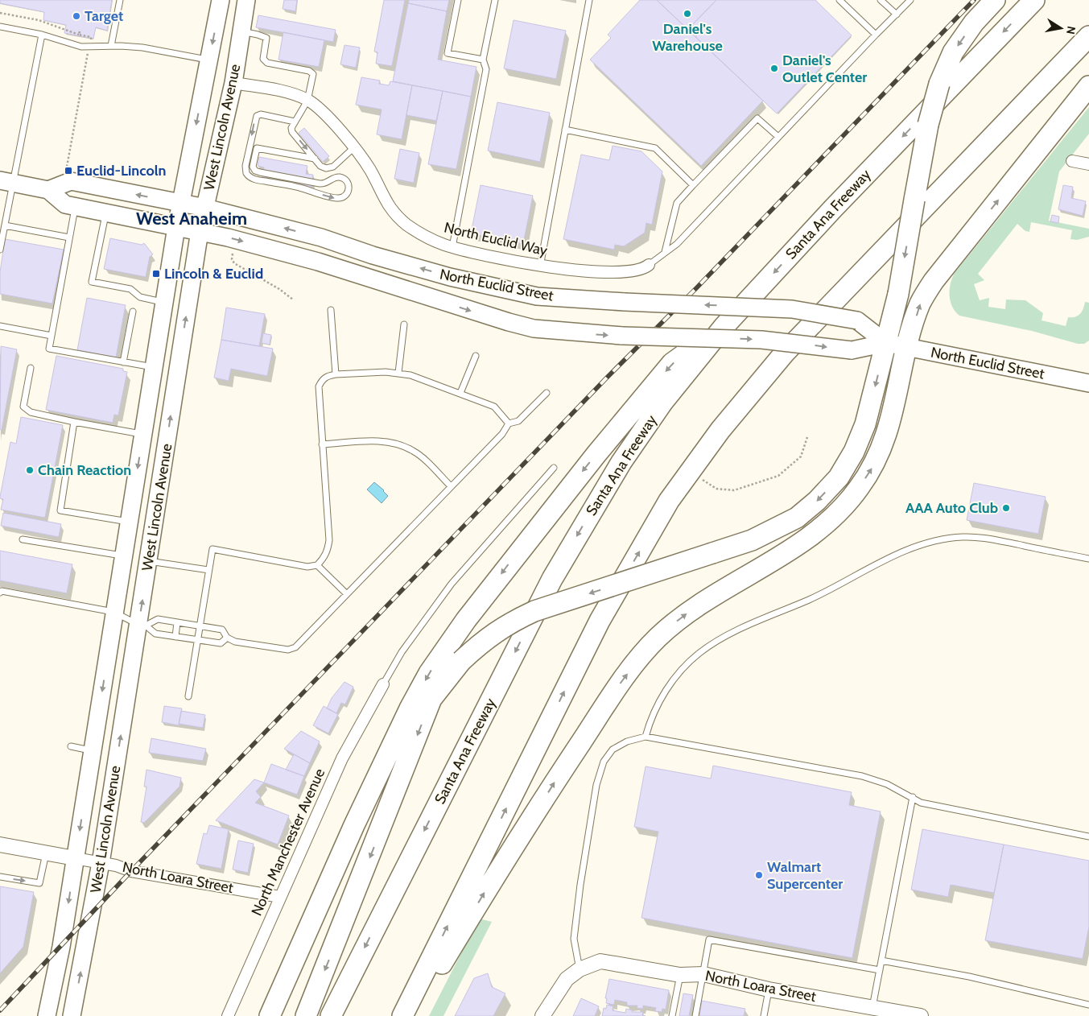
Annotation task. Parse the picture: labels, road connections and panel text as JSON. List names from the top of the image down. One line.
{"streets":{"highway":["Santa Ana Freeway"],"main road":["West Lincoln Avenue","North Euclid Street"],"street":["North Euclid Way","North Manchester Avenue","North Loara Street"]},"crossings":[["West Lincoln Avenue","North Euclid Way"],["West Lincoln Avenue","North Euclid Street"],["West Lincoln Avenue","North Loara Street"],["North Manchester Avenue","North Loara Street"]],"districts":["West Anaheim"],"places":{"other":["Daniel's Warehouse","Target","Daniel's Outlet Center","Chain Reaction","AAA Auto Club","Walmart Supercenter"],"transit":["Euclid-Lincoln","Lincoln & Euclid"]},"north":"right"}
